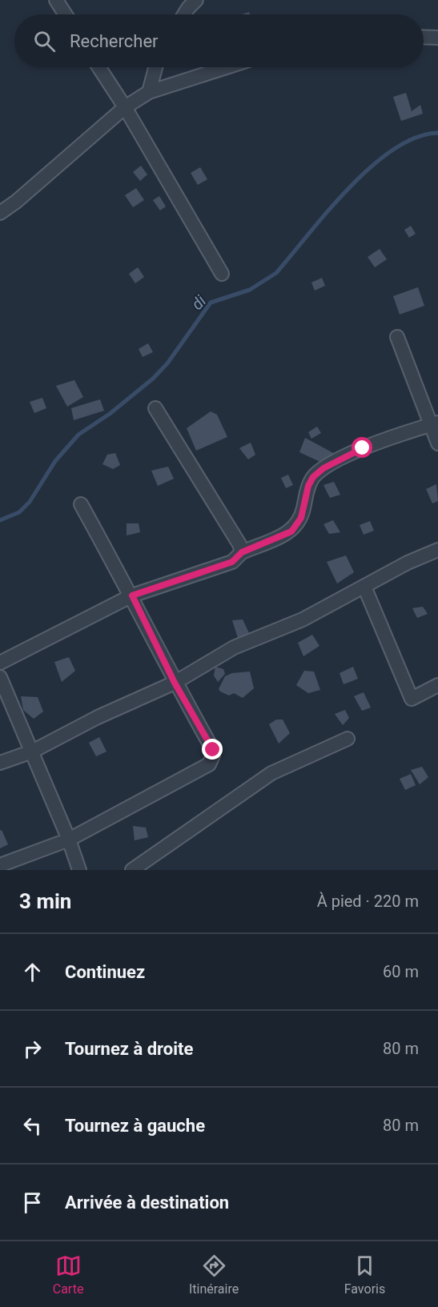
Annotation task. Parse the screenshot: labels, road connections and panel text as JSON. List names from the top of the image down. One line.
{"water":["di"],"page":{"search":"Rechercher","heading":["3 min","À pied · 220 m"],"list":[["Continuez","60 m"],["Tournez à droite","80 m"],["Tournez à gauche","80 m"],"Arrivée à destination"],"nav":["Carte","Itinéraire","Favoris"]}}
